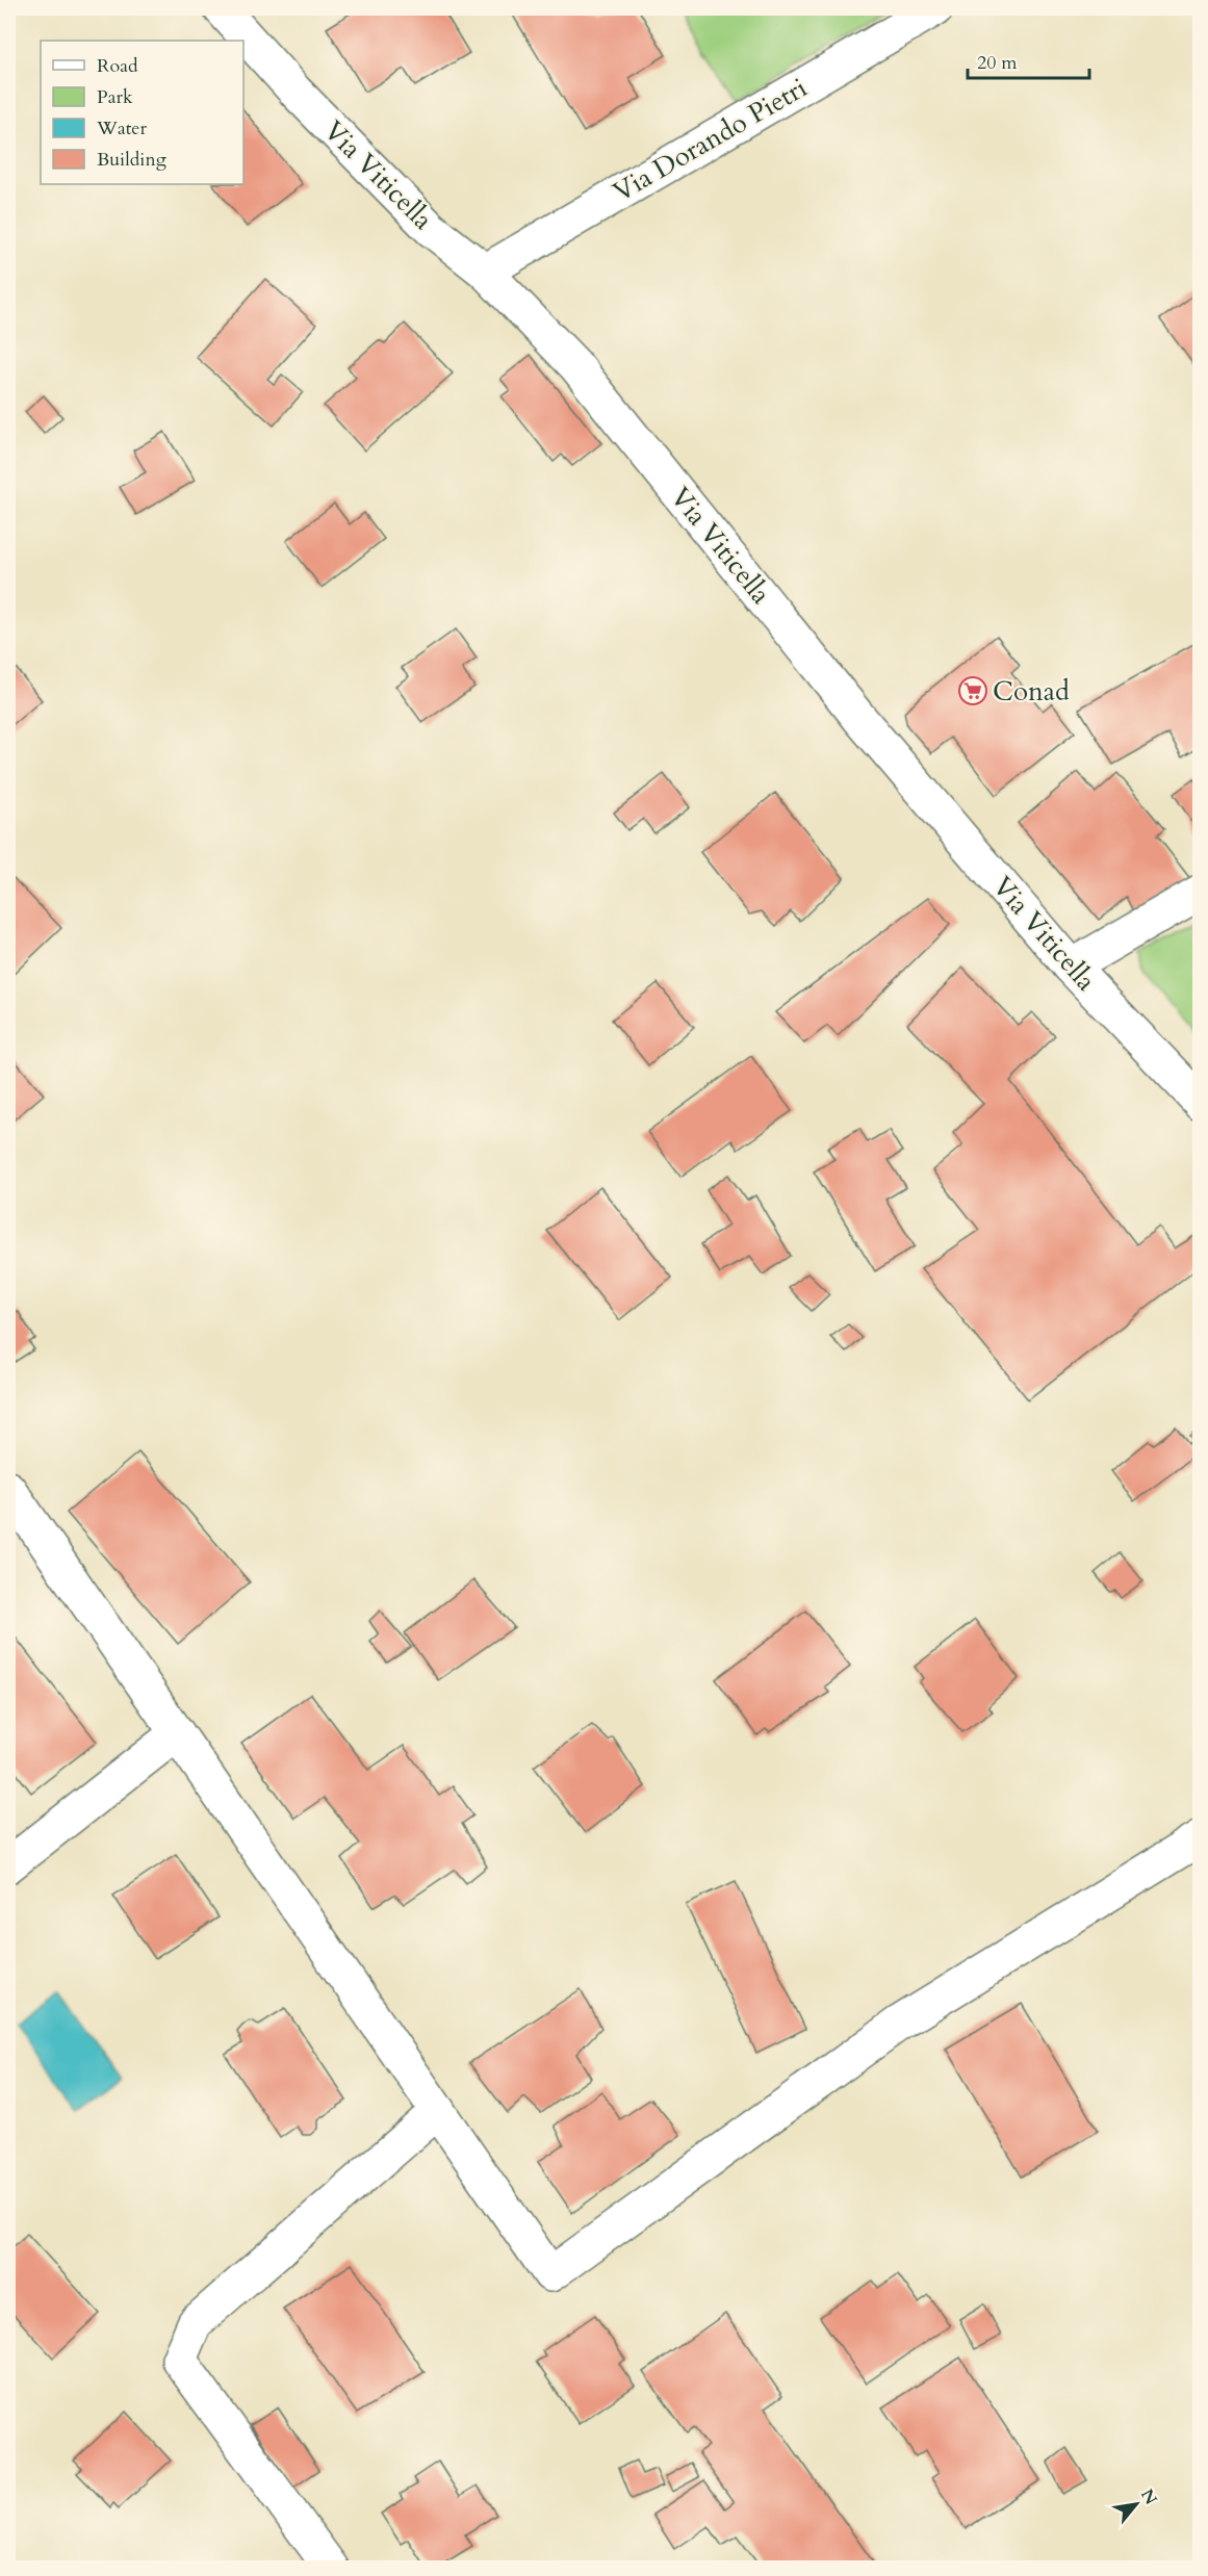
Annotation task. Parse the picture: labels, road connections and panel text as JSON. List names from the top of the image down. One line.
{"streets":{"street":["Via Dorando Pietri","Via Viticella"]},"crossings":[["Via Dorando Pietri","Via Viticella"]],"places":{"supermarket":["Conad"]},"legend":["Road","Park","Water","Building"],"scale_bar":"20 m","north":"top right"}
